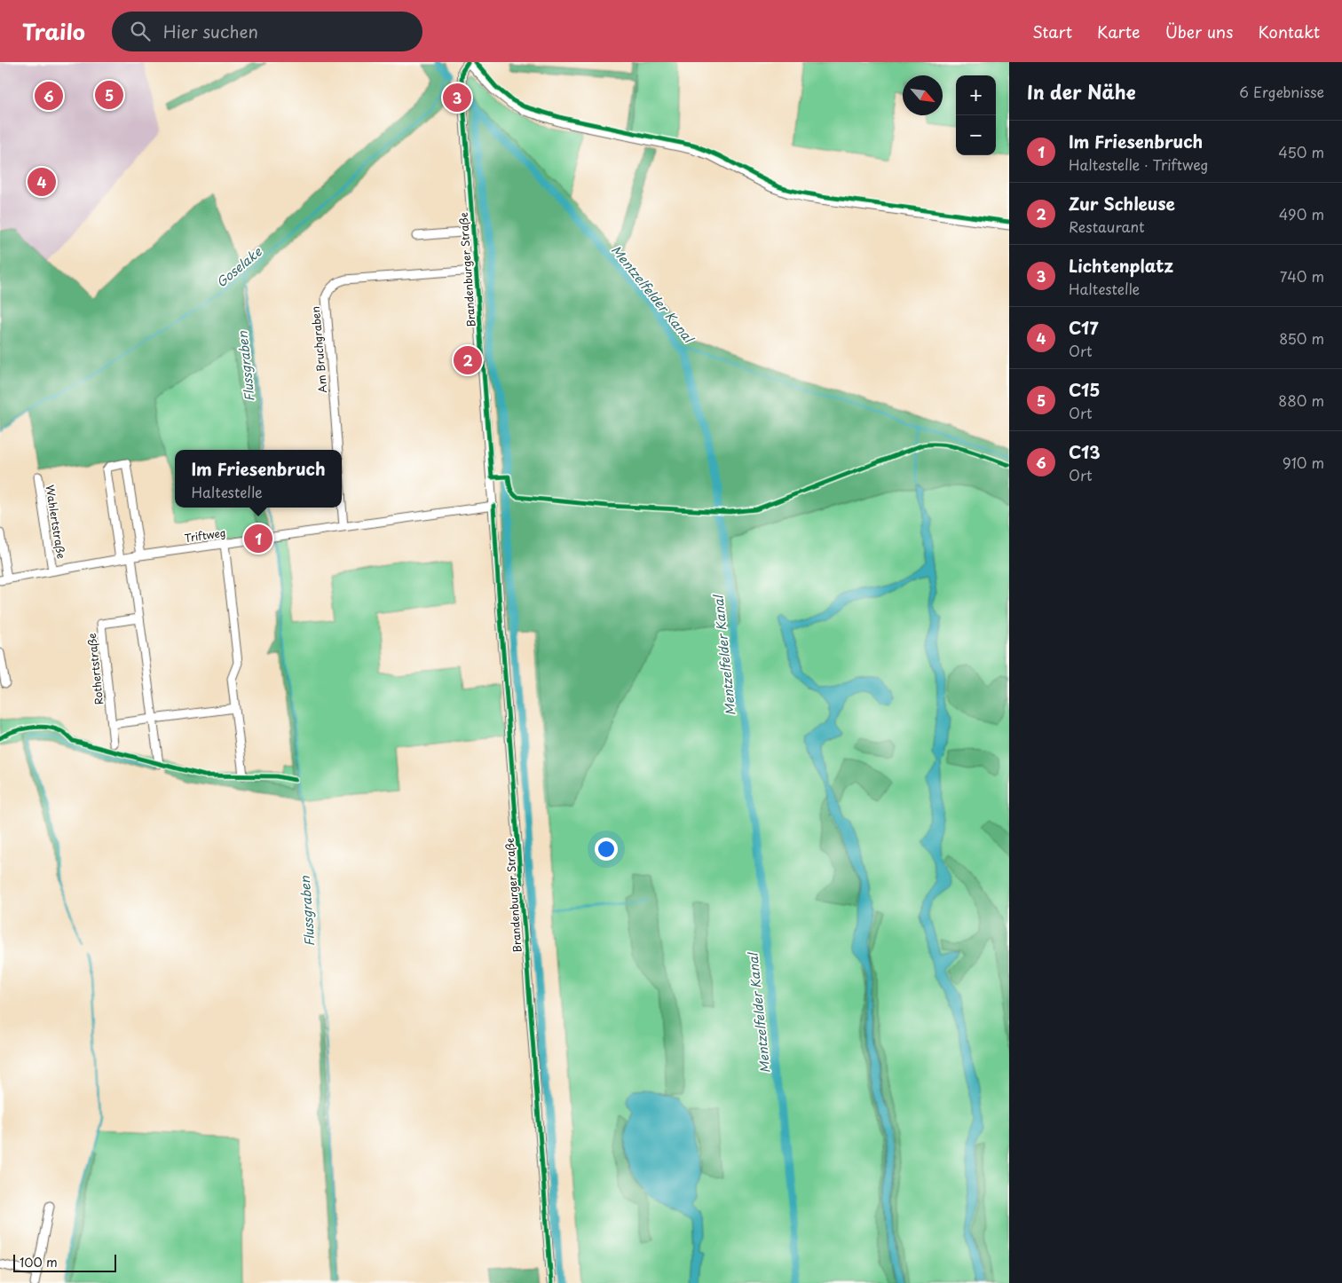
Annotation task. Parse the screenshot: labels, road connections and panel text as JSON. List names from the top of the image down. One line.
{"streets":{"street":["Brandenburger Straße","Am Bruchgraben","Wahlertstraße","Triftweg","Rothertstraße"]},"crossings":[["Brandenburger Straße","Am Bruchgraben"],["Brandenburger Straße","Triftweg"],["Wahlertstraße","Triftweg"]],"water":["Goselake","Mentzelfelder Kanal","Flussgraben"],"scale_bar":"100 m","north":"bottom right","page":{"header":"Trailo","search":"Hier suchen","nav":["Start","Karte","Über uns","Kontakt"],"heading":["In der Nähe","6 Ergebnisse"],"map_buttons":["+","−"],"pins":["5","6","3","4","2","1"],"list":[{"mark":"1","name":"Im Friesenbruch","note":"Haltestelle · Triftweg","value":"450 m"},{"mark":"2","name":"Zur Schleuse","note":"Restaurant","value":"490 m"},{"mark":"3","name":"Lichtenplatz","note":"Haltestelle","value":"740 m"},{"mark":"4","name":"C17","note":"Ort","value":"850 m"},{"mark":"5","name":"C15","note":"Ort","value":"880 m"},{"mark":"6","name":"C13","note":"Ort","value":"910 m"}],"popup":["Im Friesenbruch","Haltestelle"],"scale":"100 m"}}
